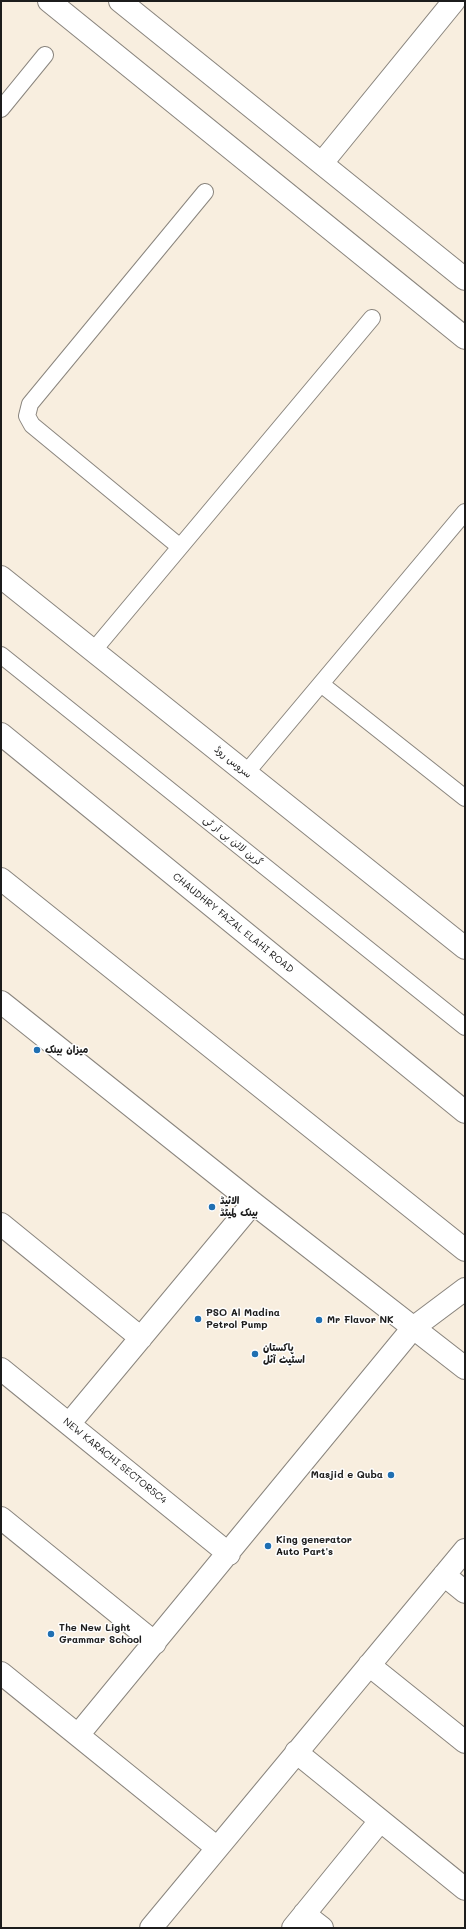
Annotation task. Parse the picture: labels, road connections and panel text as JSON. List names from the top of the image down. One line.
{"streets":{"street":["سروس روڈ","CHAUDHRY FAZAL ELAHI ROAD","NEW KARACHI SECTOR5C4"],"lane":["گرین لائن بی آر ٹی"]},"places":["میزان بینک","الائیڈ بینک لمیٹڈ","PSO Al Madina Petrol Pump","Mr Flavor NK","پاکستان اسٹیٹ آئل","Masjid e Quba","King generator Auto Part's","The New Light Grammar School"]}
